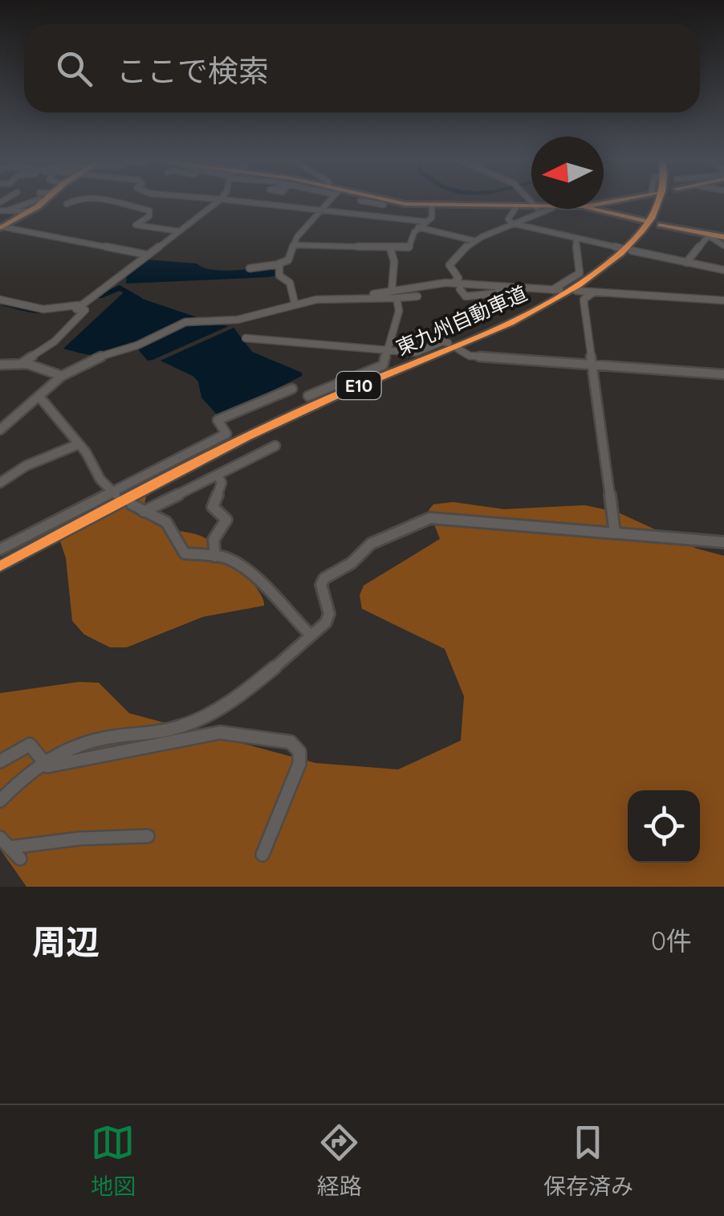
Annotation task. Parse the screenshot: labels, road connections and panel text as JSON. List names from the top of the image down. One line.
{"streets":{"highway":["東九州自動車道","E10"]},"north":"left","page":{"search":"ここで検索","heading":["周辺","0件"],"nav":["地図","経路","保存済み"]}}
